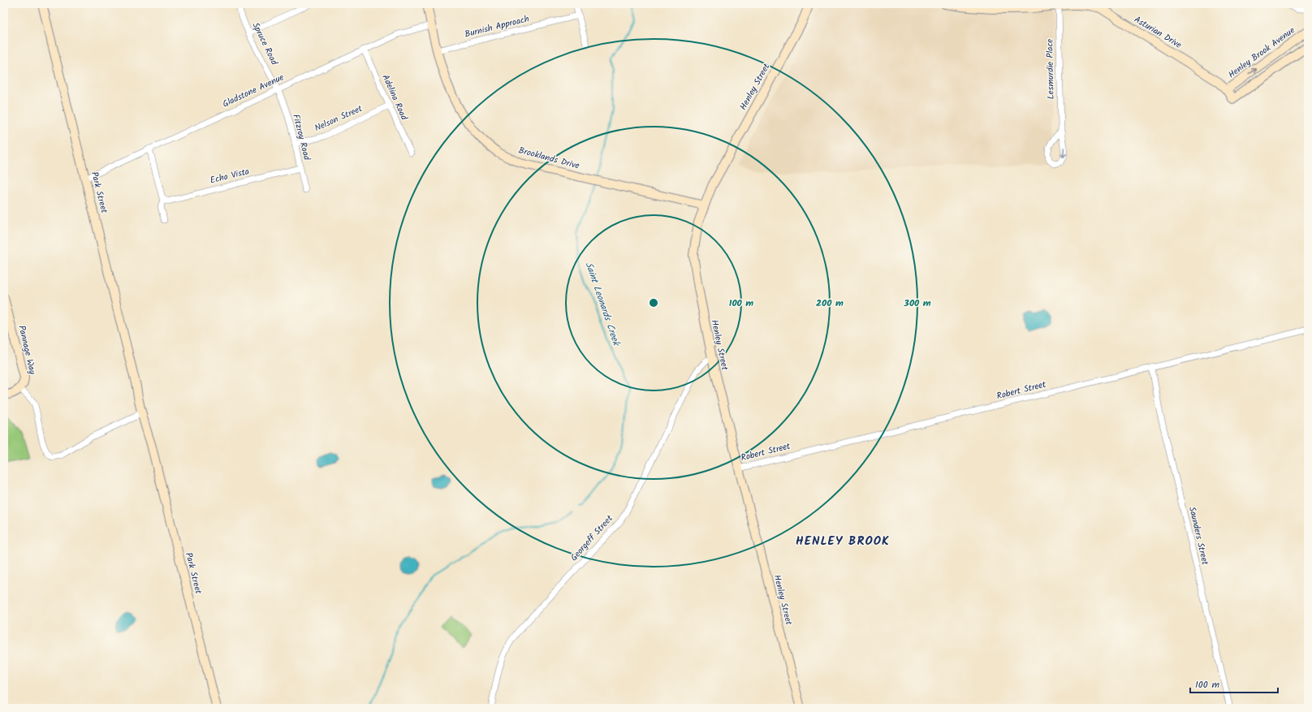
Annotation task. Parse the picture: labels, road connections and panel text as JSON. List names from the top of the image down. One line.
{"streets":{"street":["Burnish Approach","Asturian Drive","Spruce Road","Henley Brook Avenue","Lesmurdie Place","Henley Street","Gladstone Avenue","Adelina Road","Nelson Street","Fitzroy Road","Brooklands Drive","Echo Vista","Park Street","Pannage Way","Robert Street","Saunders Street","Georgeff Street"]},"crossings":[["Burnish Approach","Brooklands Drive"],["Asturian Drive","Henley Brook Avenue"],["Asturian Drive","Lesmurdie Place"],["Spruce Road","Gladstone Avenue"],["Spruce Road","Fitzroy Road"],["Henley Street","Brooklands Drive"],["Henley Street","Robert Street"],["Henley Street","Georgeff Street"],["Gladstone Avenue","Adelina Road"],["Gladstone Avenue","Fitzroy Road"],["Gladstone Avenue","Brooklands Drive"],["Gladstone Avenue","Park Street"],["Adelina Road","Nelson Street"],["Nelson Street","Fitzroy Road"],["Fitzroy Road","Echo Vista"],["Robert Street","Saunders Street"]],"one_way":["Henley Brook Avenue"],"districts":["HENLEY BROOK"],"water":["Saint Leonards Creek"],"scale_bar":"100 m","rings":["100 m","200 m","300 m"]}
